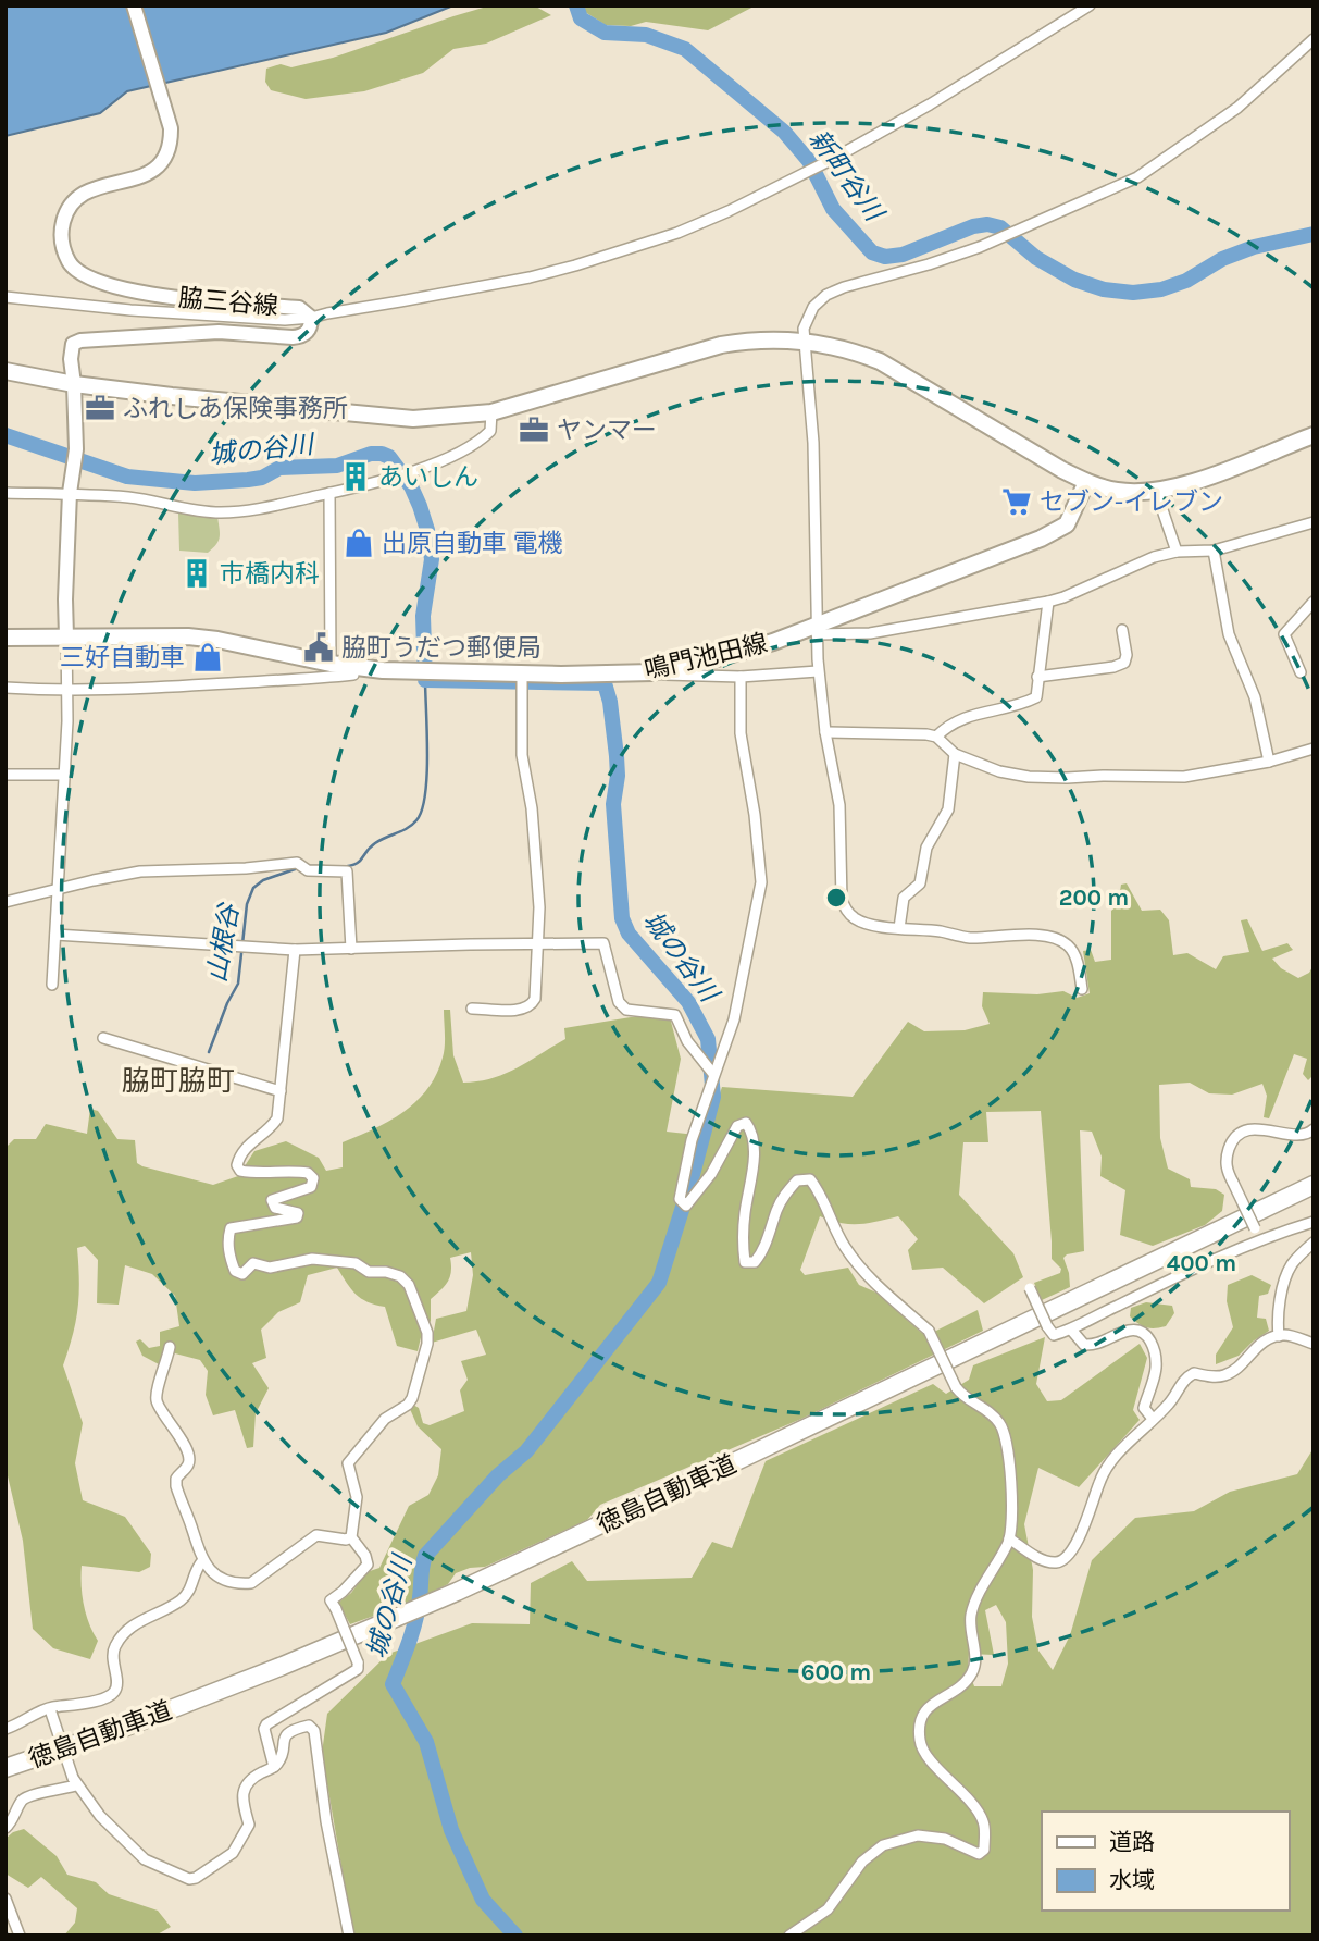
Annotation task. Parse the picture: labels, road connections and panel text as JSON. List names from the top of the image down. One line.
{"streets":{"highway":["徳島自動車道"],"main road":["脇三谷線","鳴門池田線"]},"crossings":[["脇三谷線","鳴門池田線"]],"districts":["脇町脇町"],"water":["新町谷川","城の谷川","山根谷"],"places":{"office":["ふれしあ保険事務所","ヤンマー"],"building":["あいしん","市橋内科"],"supermarket":["セブン-イレブン"],"shop":["出原自動車 電機","三好自動車"],"public building":["脇町うだつ郵便局"]},"legend":["道路","水域"],"rings":["200 m","400 m","600 m"]}
